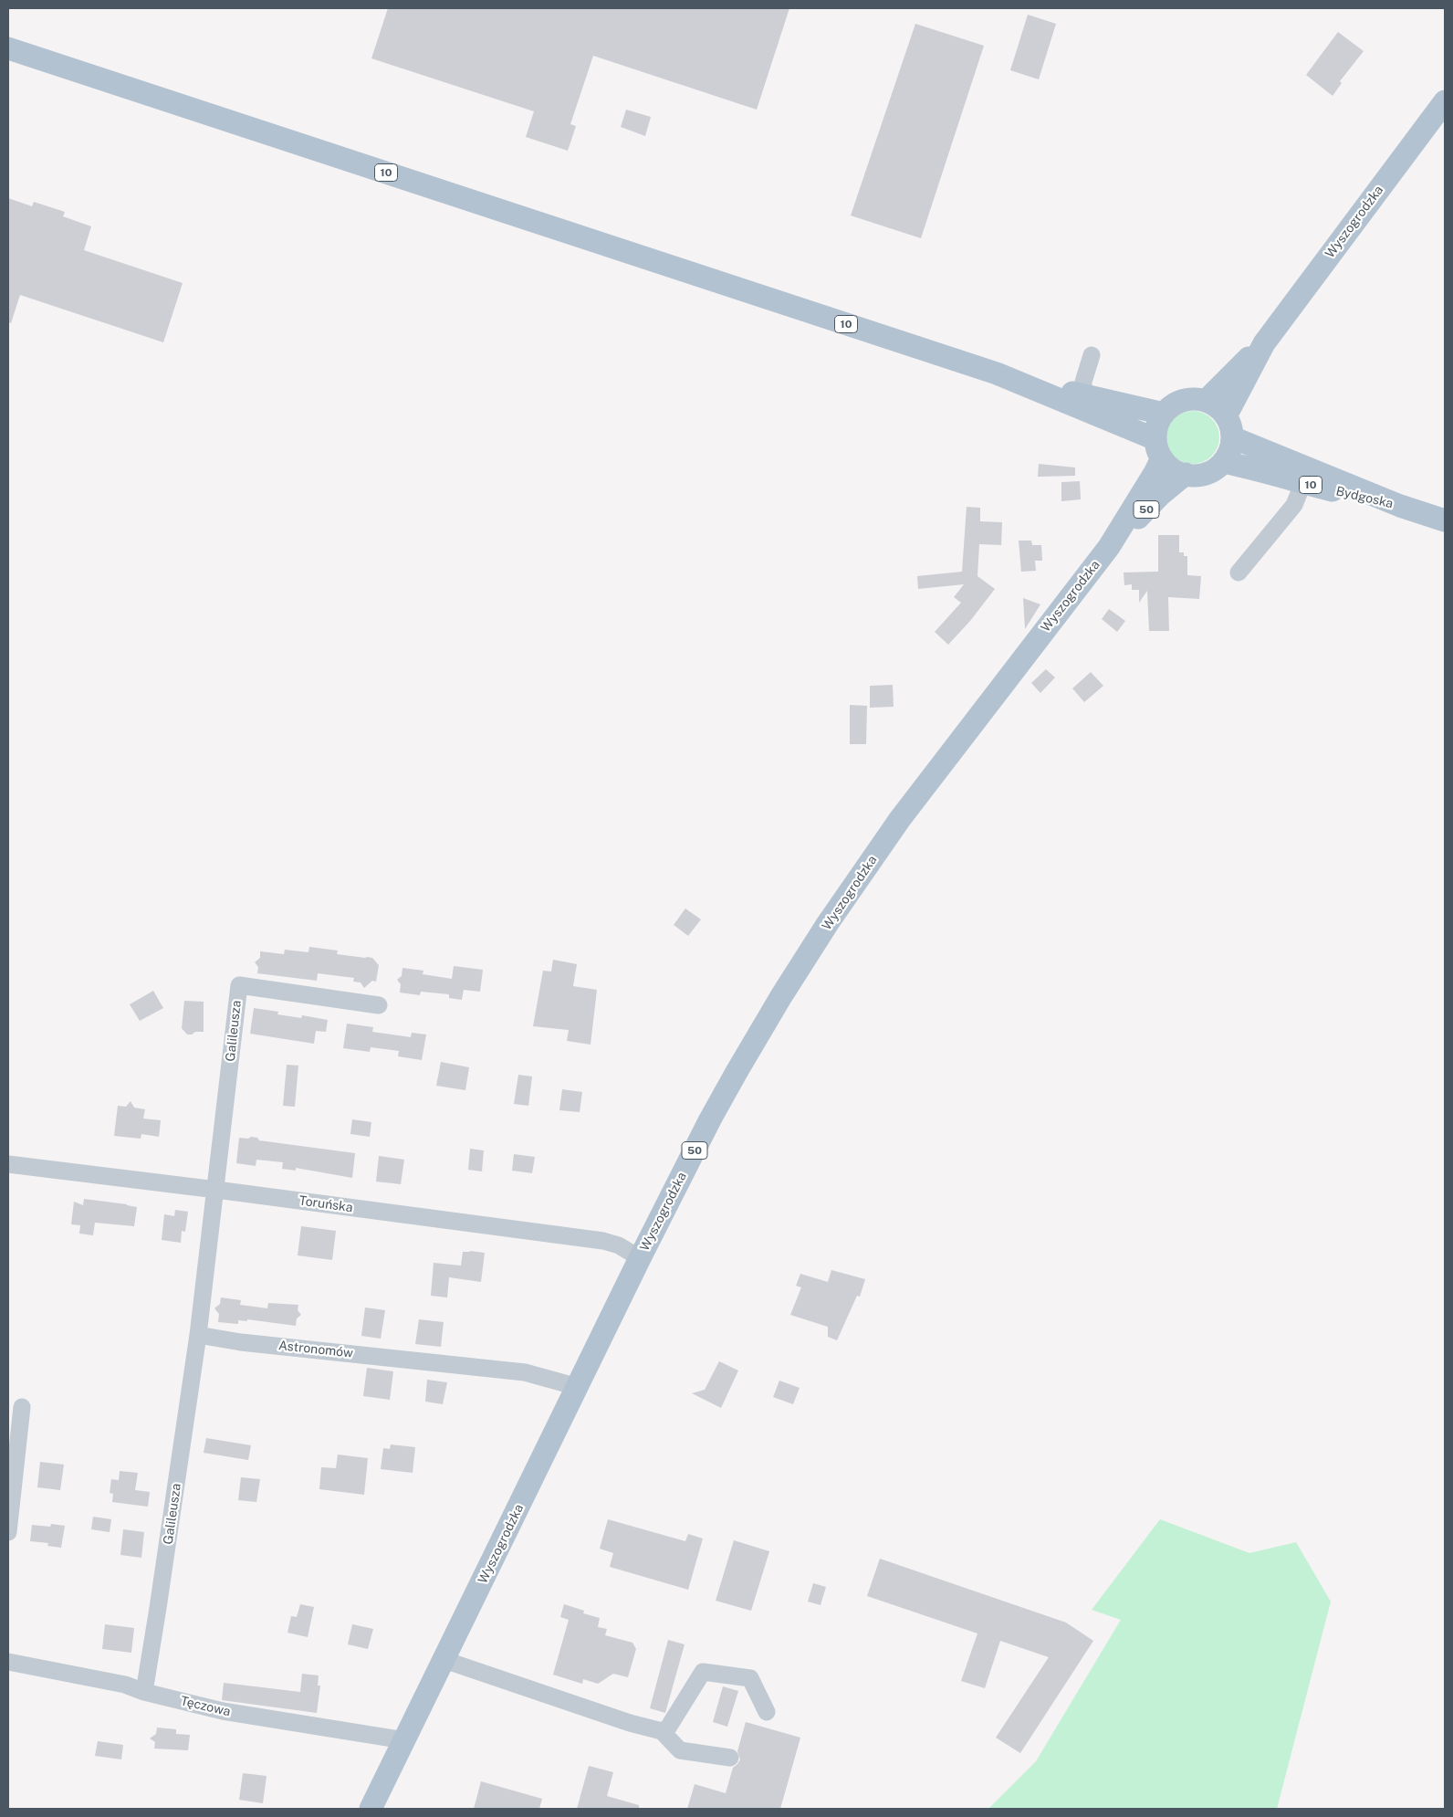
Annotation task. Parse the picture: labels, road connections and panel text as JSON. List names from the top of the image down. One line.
{"streets":{"main road":["10","Wyszogrodzka","Bydgoska","50"],"street":["Galileusza","Toruńska","Astronomów","Tęczowa"]},"crossings":[["10","Wyszogrodzka"],["10","Bydgoska"],["Wyszogrodzka","Bydgoska"],["Wyszogrodzka","Toruńska"],["Wyszogrodzka","Astronomów"],["Wyszogrodzka","Tęczowa"],["Galileusza","Toruńska"],["Galileusza","Astronomów"],["Galileusza","Tęczowa"]]}
